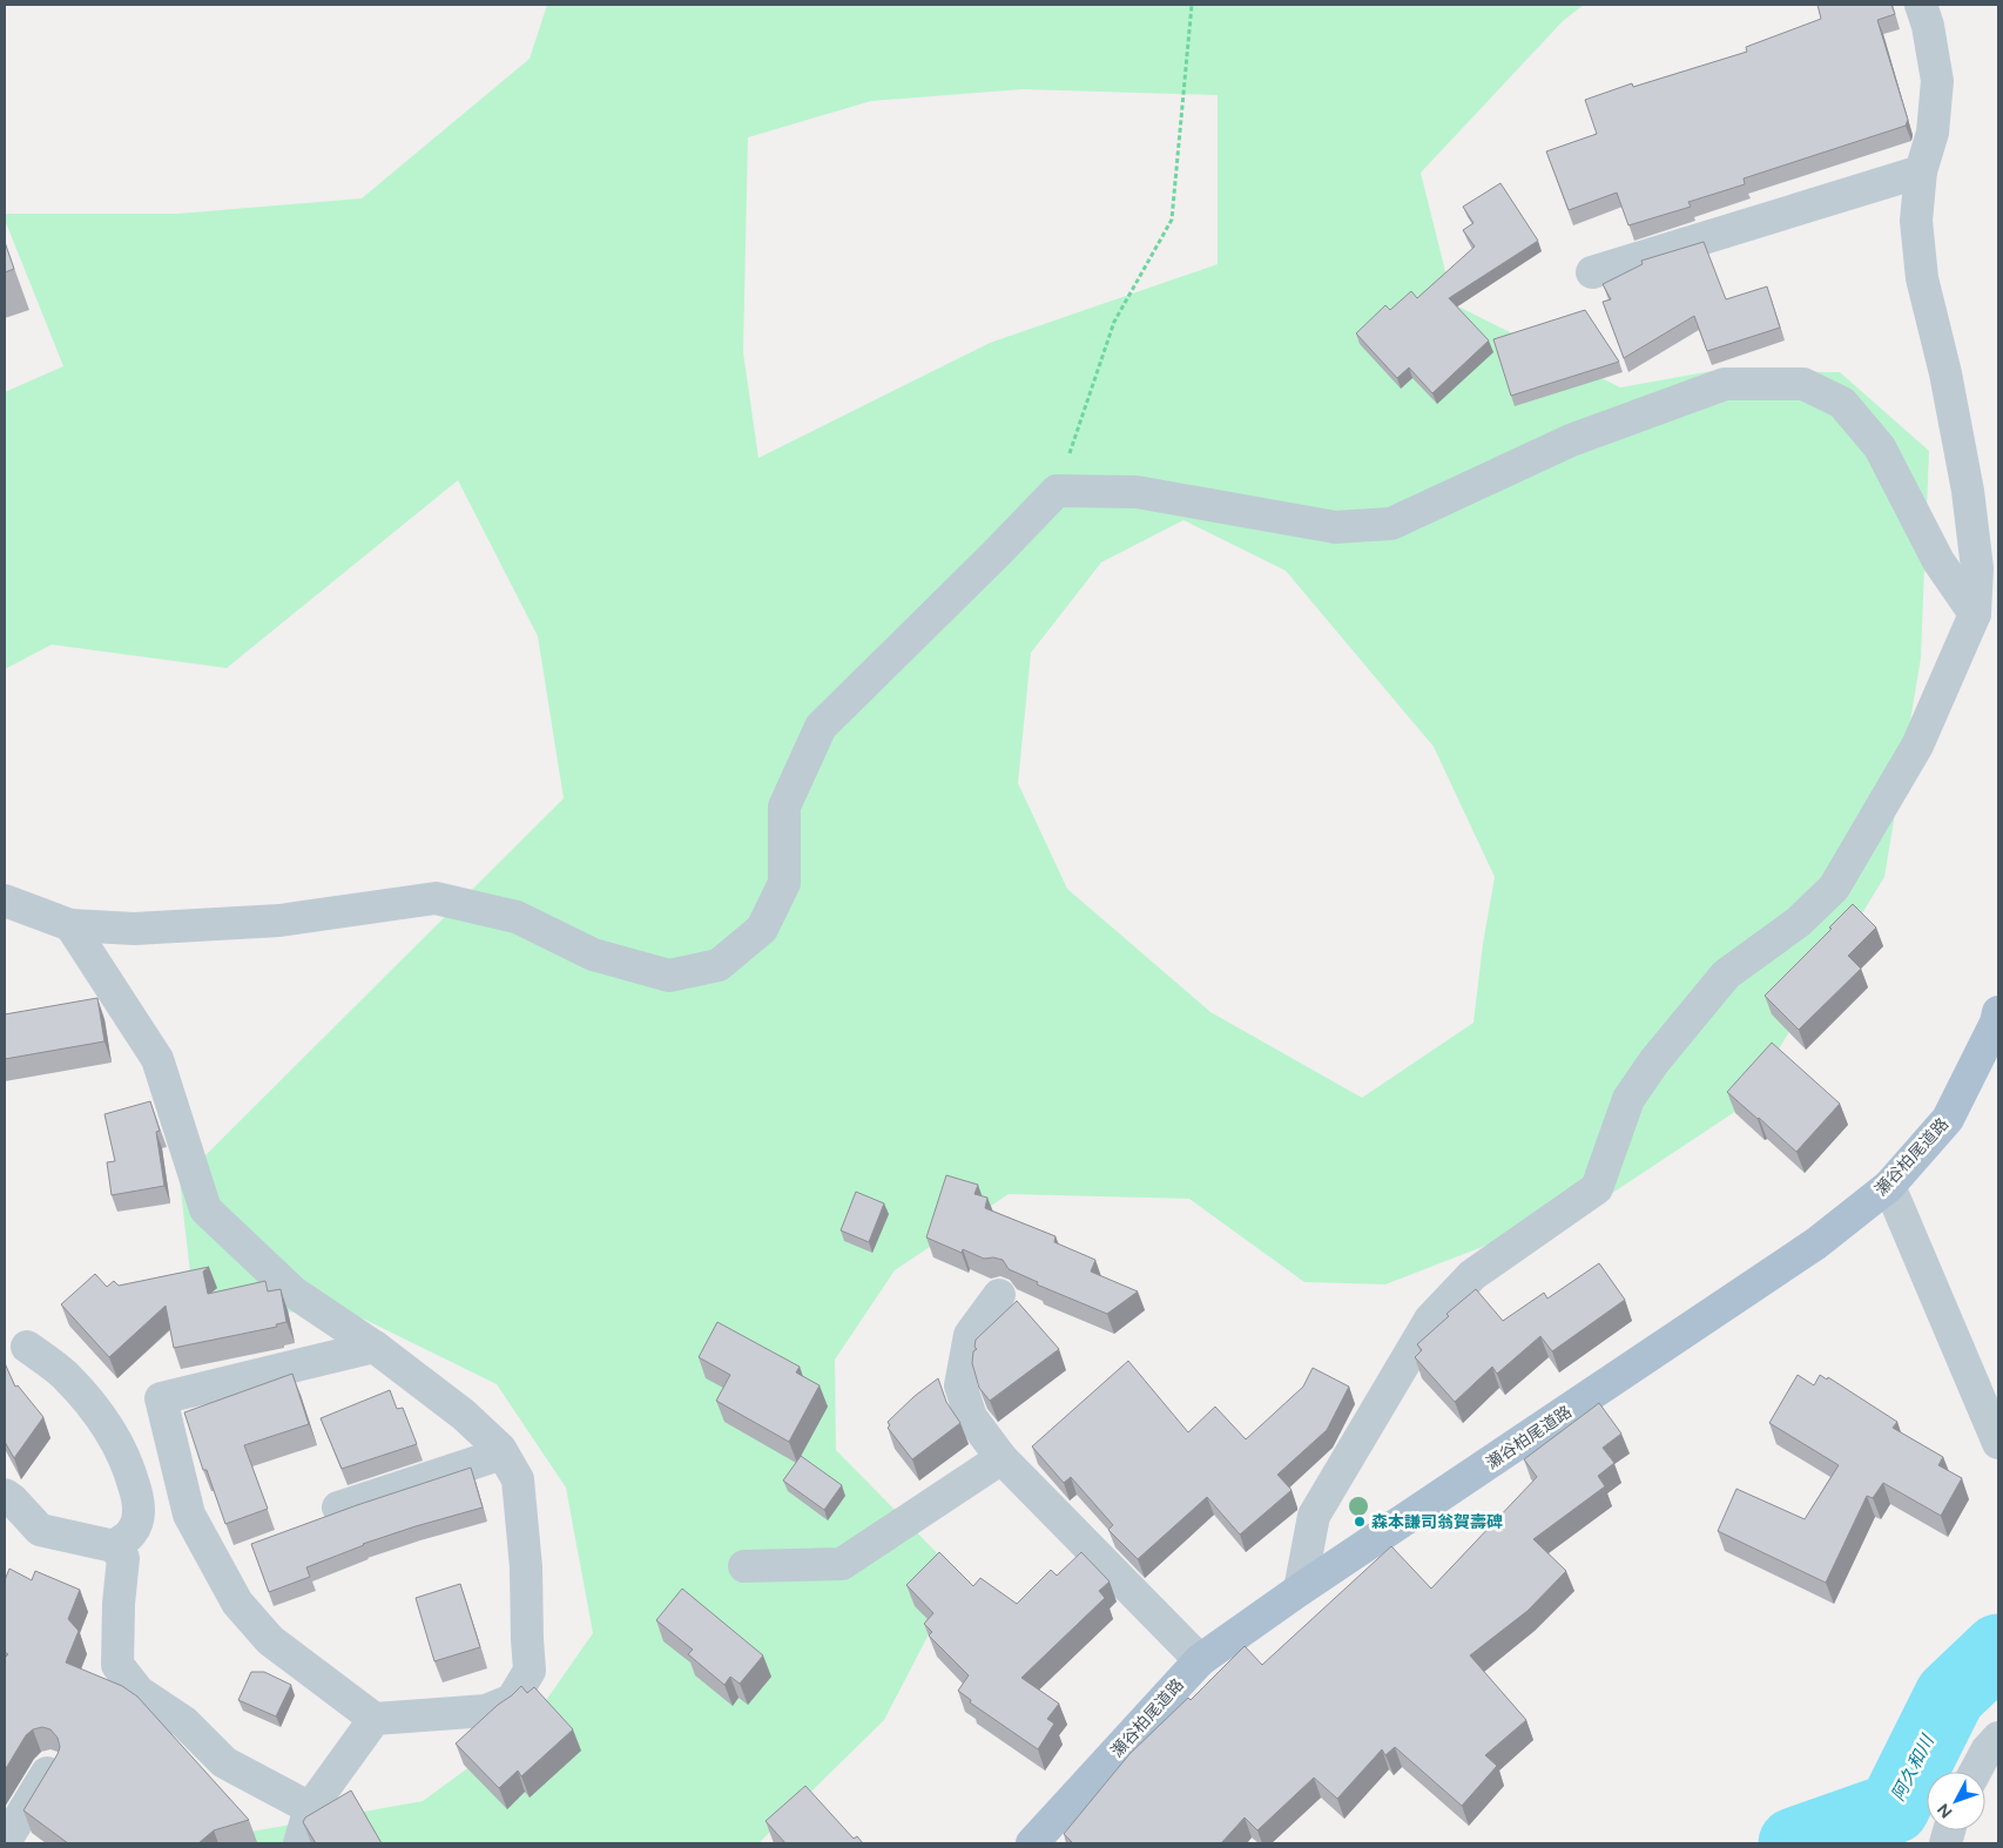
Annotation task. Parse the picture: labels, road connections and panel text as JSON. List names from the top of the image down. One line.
{"streets":{"main road":["瀬谷柏尾道路"]},"water":["阿久和川"],"places":["森本謙司翁賀壽碑"],"north":"bottom left"}
